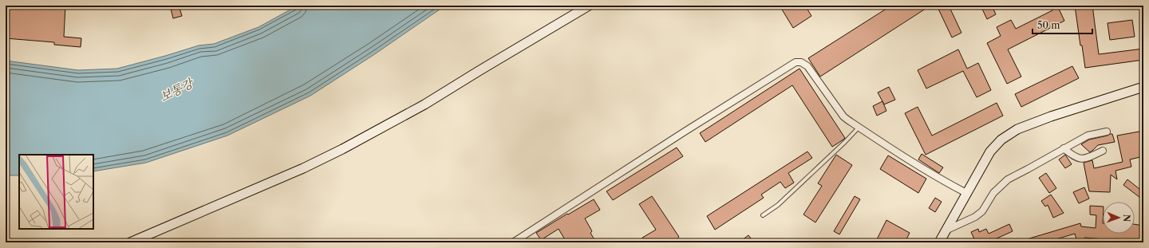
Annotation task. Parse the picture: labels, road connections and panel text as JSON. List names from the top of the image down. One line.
{"water":["보통강"],"scale_bar":"50 m","north":"right"}
